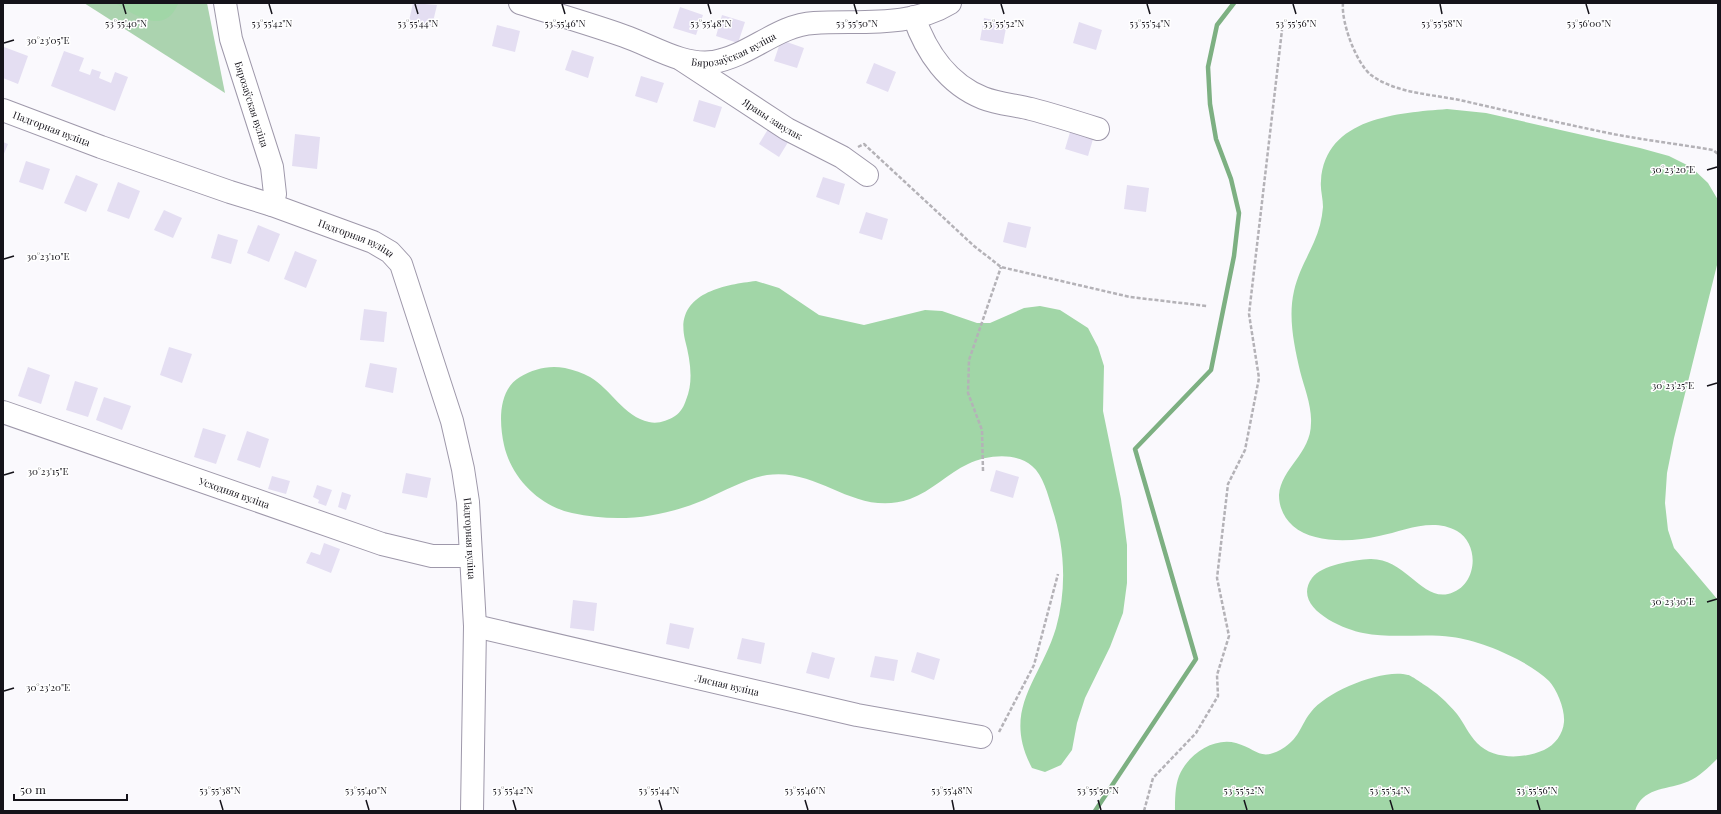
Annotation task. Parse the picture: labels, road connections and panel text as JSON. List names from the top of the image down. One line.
{"streets":{"street":["Бярозаўская вуліца","Яравы завулак","Падгорная вуліца","Усходняя вуліца","Лясная вуліца"]},"crossings":[["Бярозаўская вуліца","Яравы завулак"],["Бярозаўская вуліца","Падгорная вуліца"],["Падгорная вуліца","Усходняя вуліца"],["Падгорная вуліца","Лясная вуліца"]],"scale_bar":"50 m","coordinates":["53°55'40\"N","53°55'42\"N","53°55'44\"N","53°55'46\"N","53°55'48\"N","53°55'50\"N","53°55'52\"N","53°55'54\"N","53°55'56\"N","53°55'58\"N","53°56'00\"N","30°23'05\"E","30°23'20\"E","30°23'10\"E","30°23'25\"E","30°23'15\"E","30°23'30\"E","53°55'38\"N"]}
